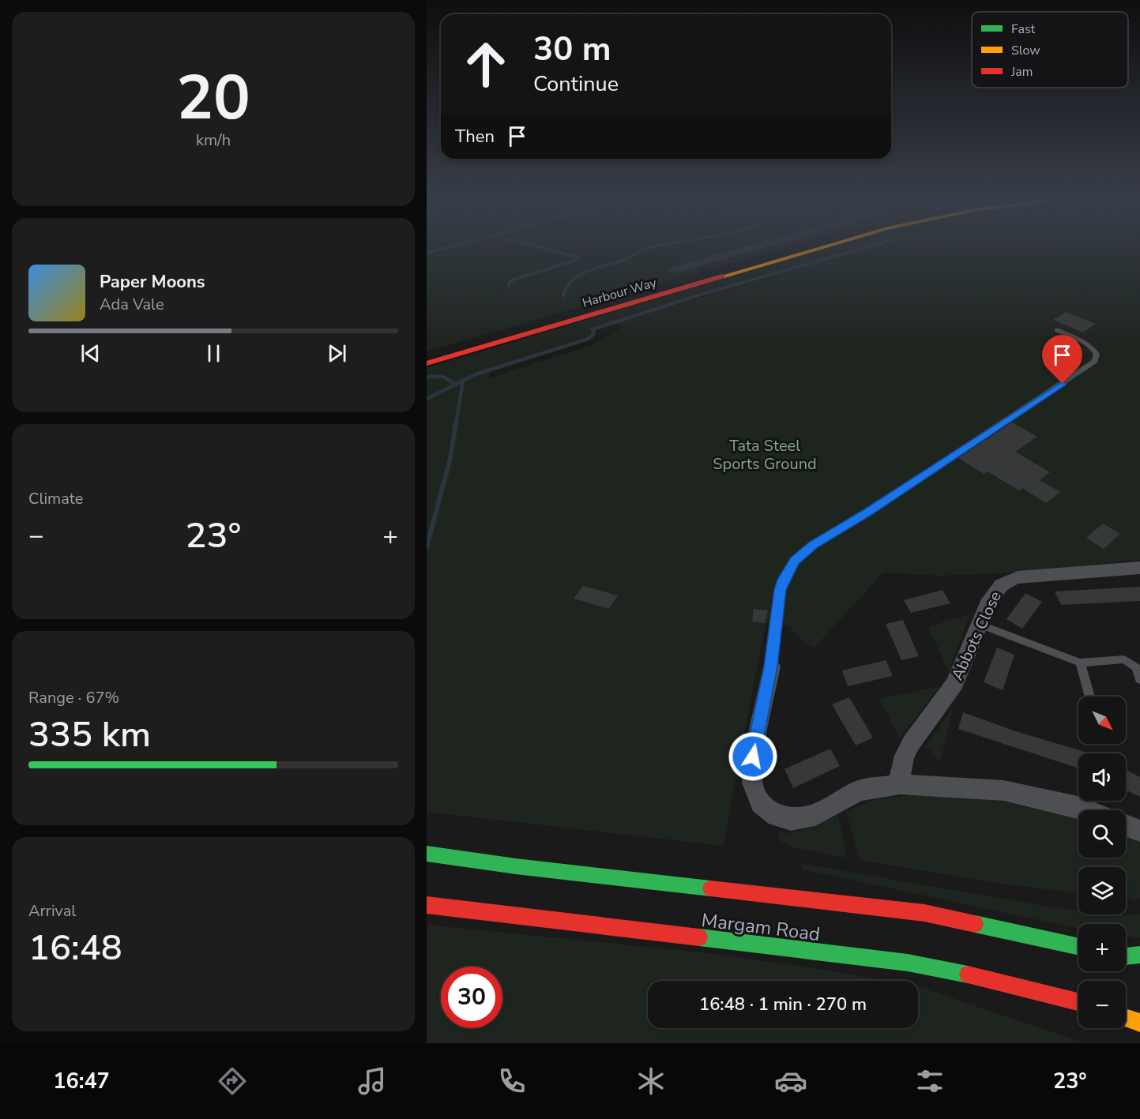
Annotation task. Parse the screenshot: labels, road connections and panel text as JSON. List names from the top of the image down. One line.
{"streets":{"main road":["Harbour Way","Margam Road"],"street":["Abbots Close"]},"parks":["Tata Steel Sports Ground"],"legend":["Fast","Slow","Jam"],"north":"bottom right","page":{"tile":[["20","km/h"],"Climate",["Range · 67%","335 km"],["Arrival","16:48"]],"turn":["30 m","Continue"],"then":"Then","song":["Paper Moons","Ada Vale"],"heat":["−","23°","+"],"map_buttons":["+","−"],"limit":"30","trip":"16:48 · 1 min · 270 m","tabs":["16:47","23°"]}}
